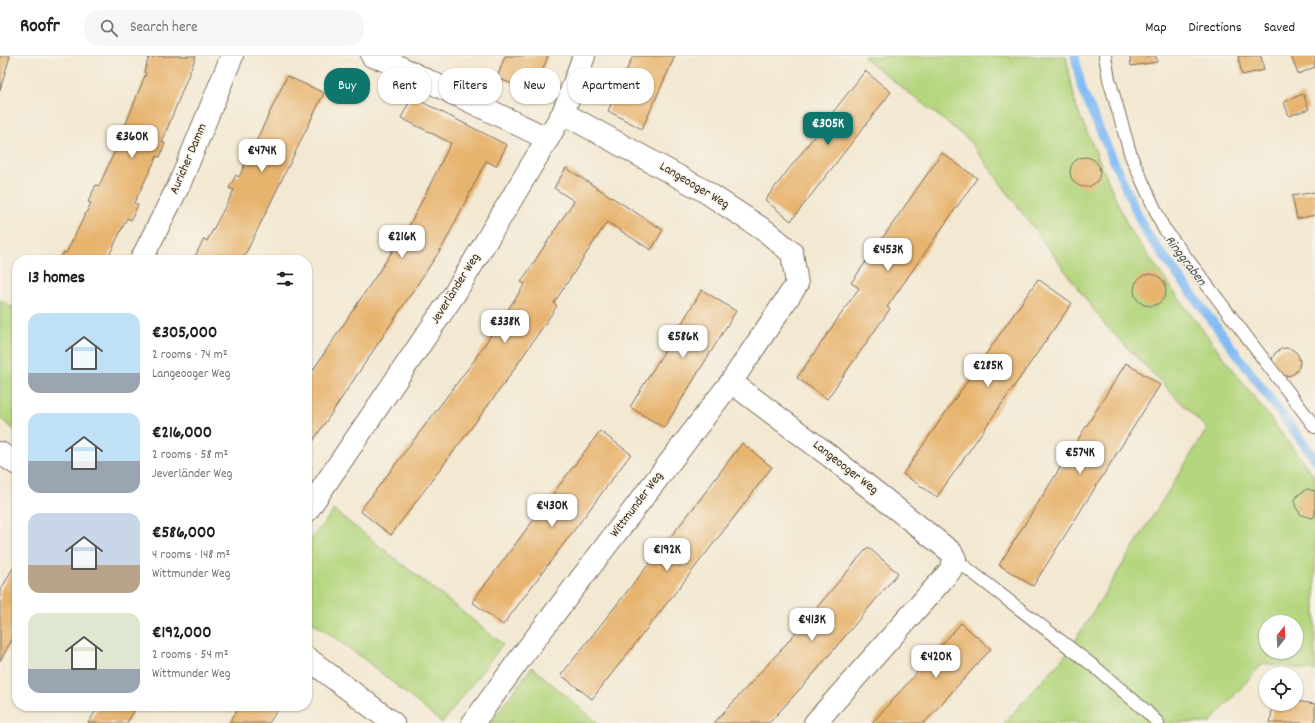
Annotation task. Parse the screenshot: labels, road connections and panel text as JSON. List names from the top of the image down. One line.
{"streets":{"street":["Auricher Damm","Langeooger Weg","Jeverländer Weg","Wittmunder Weg"]},"crossings":[["Langeooger Weg","Jeverländer Weg"],["Langeooger Weg","Wittmunder Weg"]],"water":["Ringgraben"],"north":"top","page":{"header":"Roofr","search":"Search here","nav":["Map","Directions","Saved"],"chip":["Buy","Rent","Filters","New","Apartment"],"price":["€305K","€360K","€474K","€216K","€453K","€338K","€586K","€285K","€574K","€430K","€192K","€413K","€420K"],"heading":"13 homes","list":[{"name":"€305,000","note":"2 rooms · 74 m² · Langeooger Weg"},{"name":"€216,000","note":"2 rooms · 58 m² · Jeverländer Weg"},{"name":"€586,000","note":"4 rooms · 148 m² · Wittmunder Weg"},{"name":"€192,000","note":"2 rooms · 54 m² · Wittmunder Weg"}]}}
